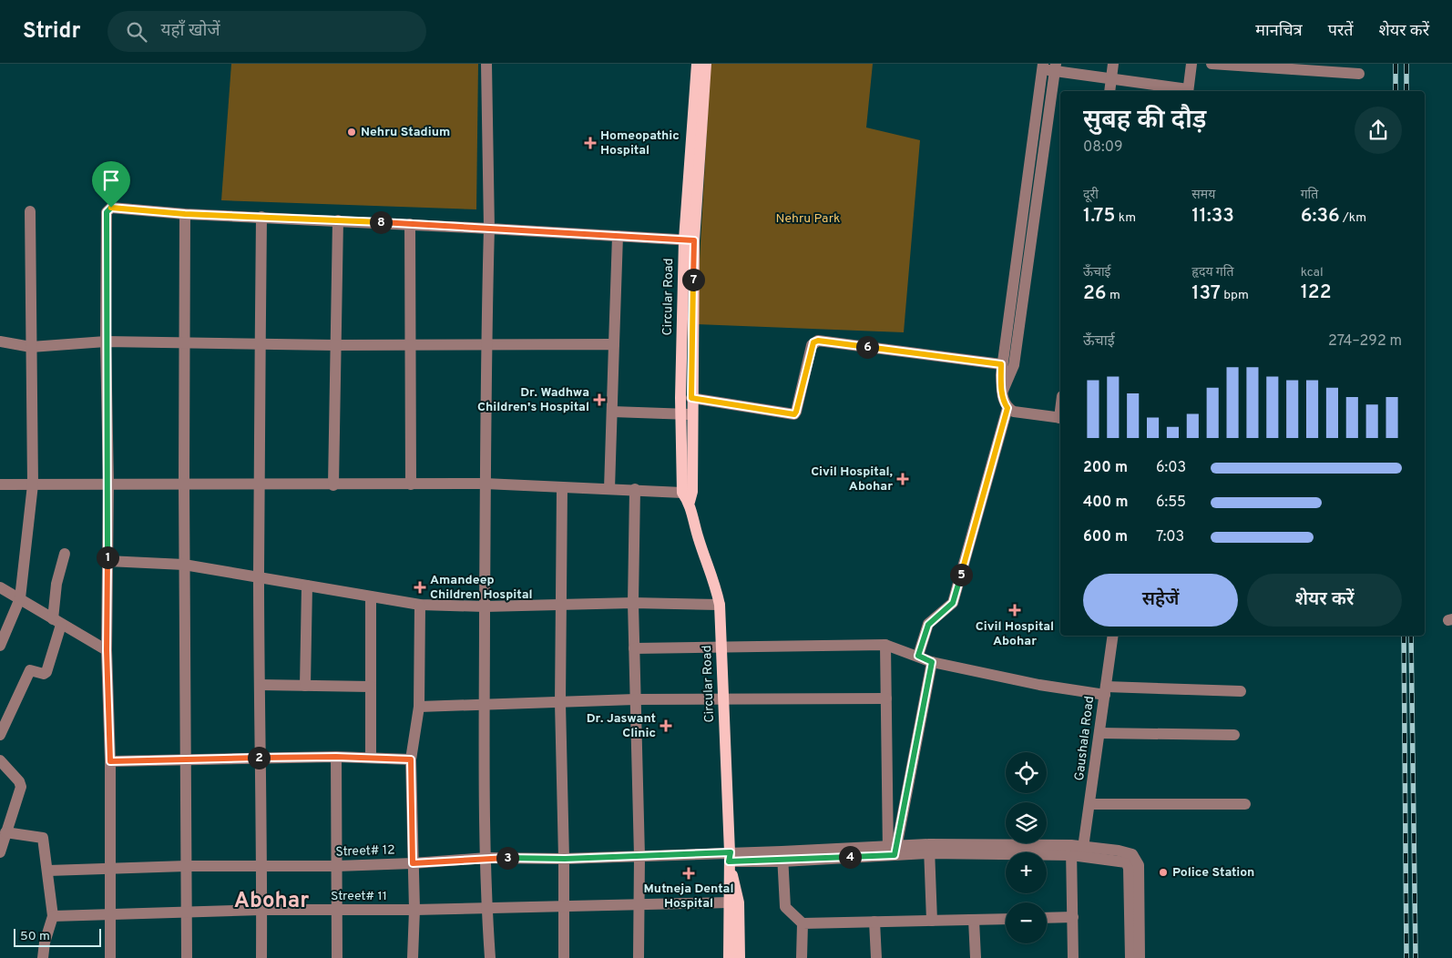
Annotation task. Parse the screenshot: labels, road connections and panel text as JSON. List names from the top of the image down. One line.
{"streets":{"main road":["Circular Road"],"street":["Gaushala Road","Street# 12","Street# 11"]},"crossings":[["Circular Road","Street# 12"],["Circular Road","Street# 11"],["Gaushala Road","Street# 12"]],"districts":["Abohar"],"parks":["Nehru Park"],"places":{"other":["Nehru Stadium","Police Station"],"health":["Homeopathic Hospital","Dr. Wadhwa Children's Hospital","Civil Hospital, Abohar","Amandeep Children Hospital","Civil Hospital Abohar","Dr. Jaswant Clinic","Mutneja Dental Hospital"]},"scale_bar":"50 m","page":{"header":"Stridr","search":"यहाँ खोजें","nav":["मानचित्र","परतें","शेयर करें"],"heading":["सुबह की दौड़","08:09"],"stats":[["दूरी","1.75 km"],["समय","11:33"],["गति","6:36 /km"],["ऊँचाई","26 m"],["हृदय गति","137 bpm"],["kcal","122"]],"pins":["8","7","6","1","5","2","4","3"],"chart":["ऊँचाई","274–292 m"],"list":[{"name":"200 m","note":"6:03"},{"name":"400 m","note":"6:55"},{"name":"600 m","note":"7:03"}],"buttons":["सहेजें","शेयर करें"],"map_buttons":["+","−"],"scale":"50 m"}}
